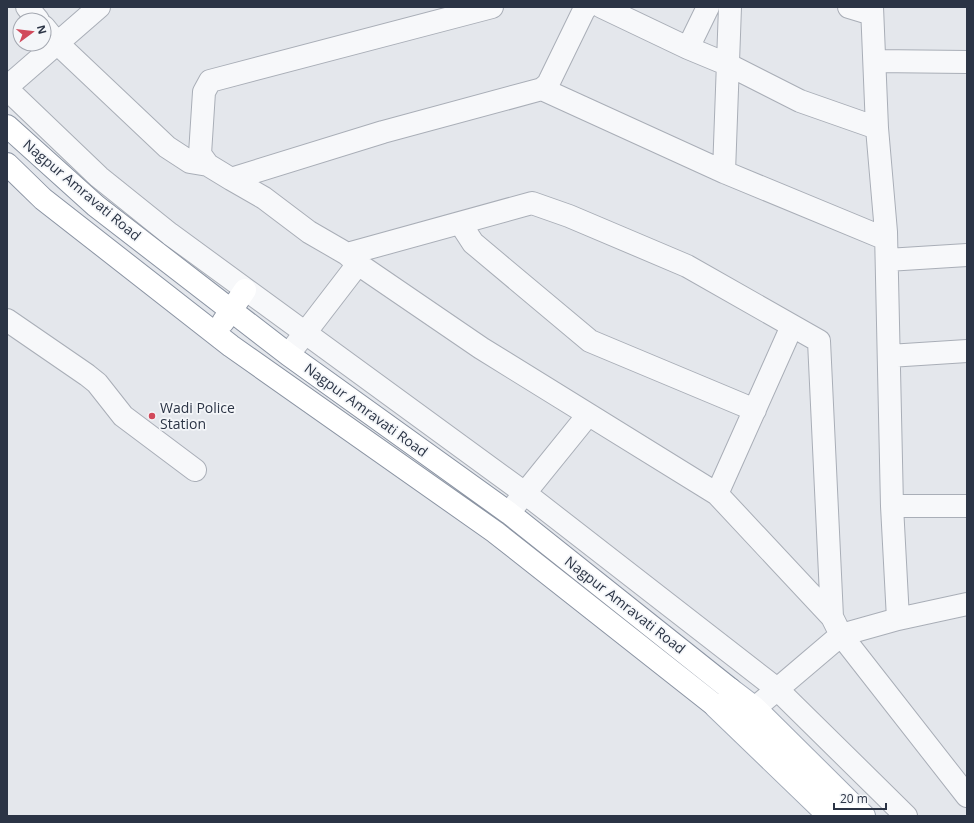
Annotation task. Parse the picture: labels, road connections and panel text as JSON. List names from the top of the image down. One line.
{"streets":{"main road":["Nagpur Amravati Road"]},"places":["Wadi Police Station"],"scale_bar":"20 m","north":"right"}
